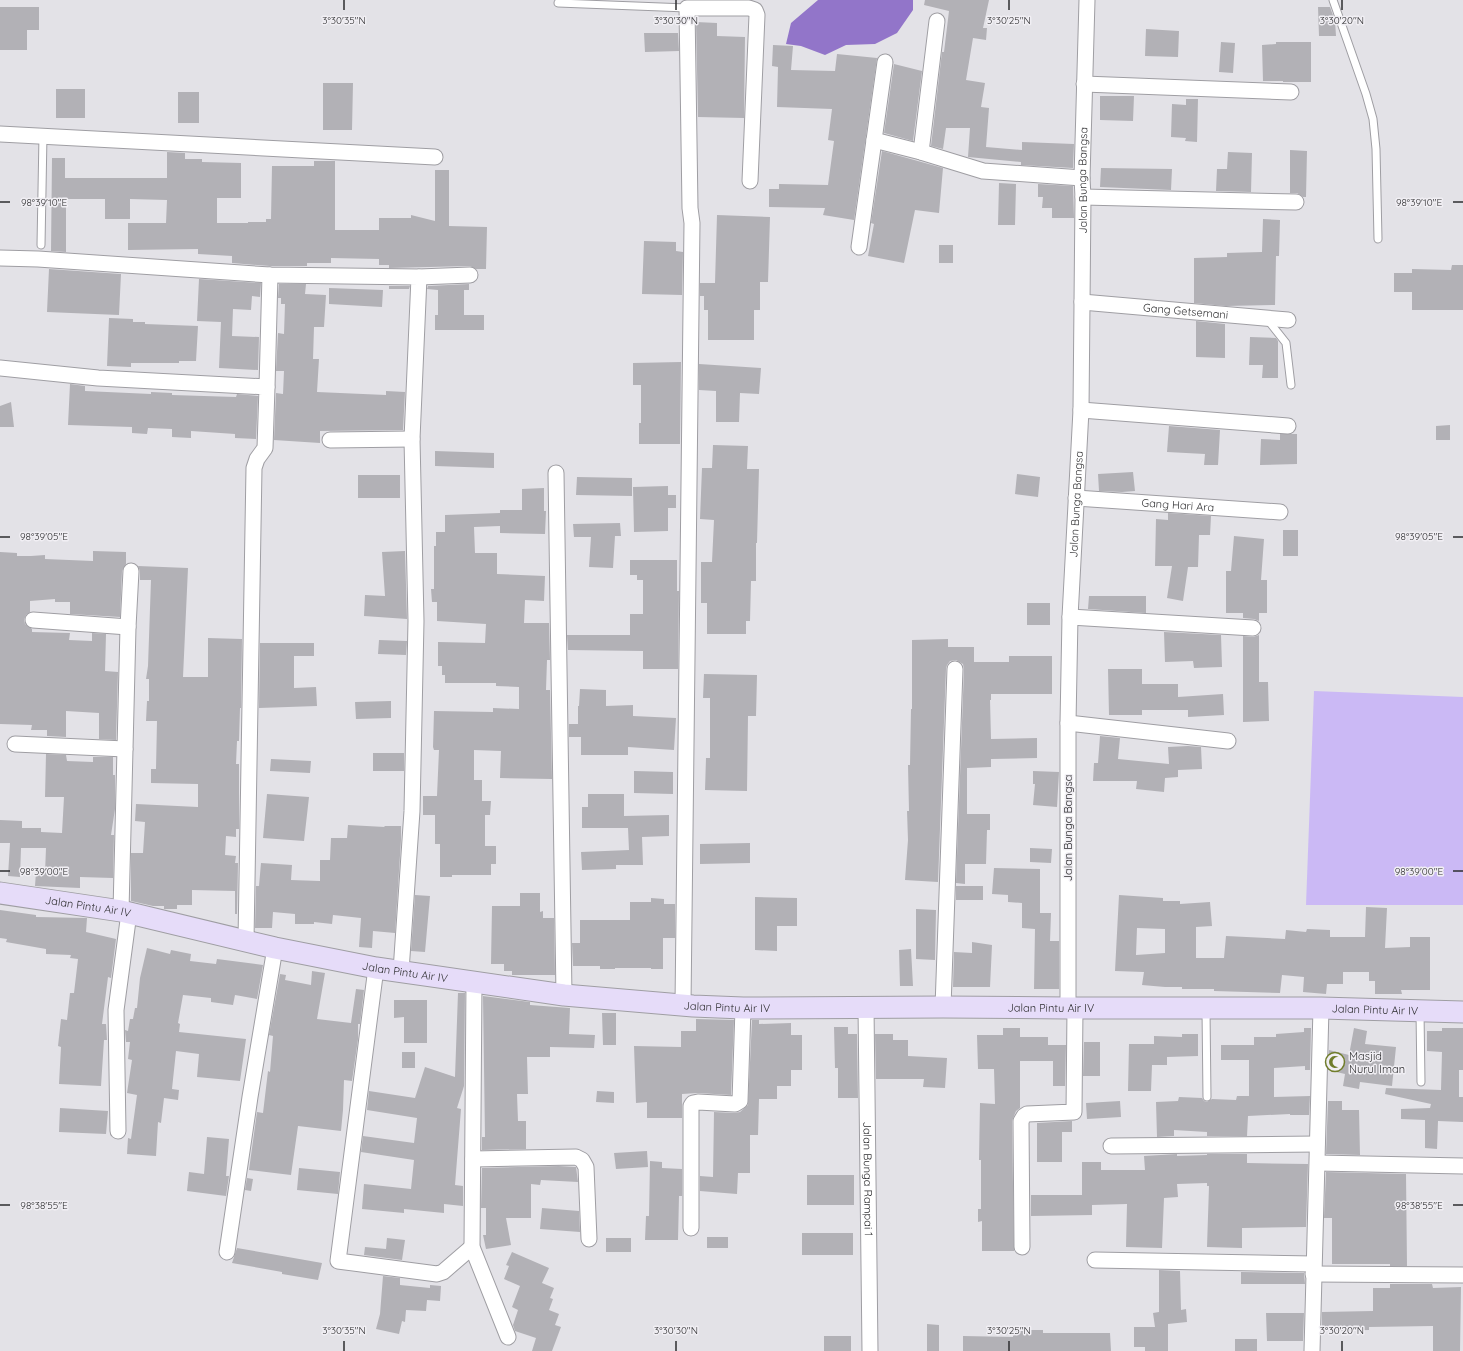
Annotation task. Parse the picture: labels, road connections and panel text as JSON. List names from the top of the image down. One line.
{"streets":{"main road":["Jalan Pintu Air IV"],"street":["Jalan Bunga Bangsa","Gang Getsemani","Gang Hari Ara","Jalan Bunga Rampai 1"]},"crossings":[["Jalan Bunga Bangsa","Gang Getsemani"],["Jalan Bunga Bangsa","Gang Hari Ara"],["Jalan Bunga Bangsa","Jalan Pintu Air IV"],["Jalan Pintu Air IV","Jalan Bunga Rampai 1"]],"places":{"mosque":["Masjid Nurul Iman"]},"coordinates":["3°30'35\"N","3°30'30\"N","3°30'25\"N","3°30'20\"N","98°39'10\"E","98°39'05\"E","98°39'00\"E","98°38'55\"E"]}
